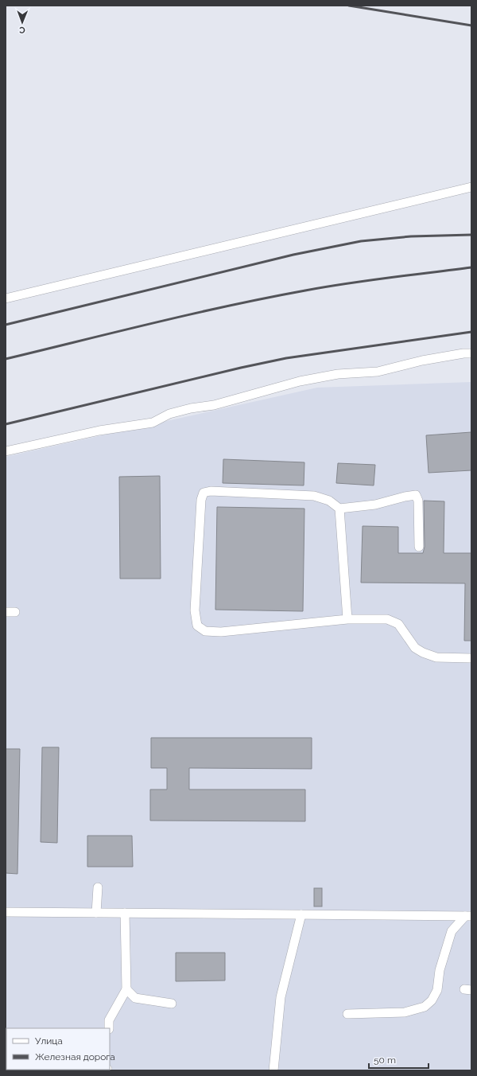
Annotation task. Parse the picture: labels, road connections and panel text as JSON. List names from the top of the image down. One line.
{"legend":["Улица","Железная дорога"],"scale_bar":"50 m","north":"bottom"}
